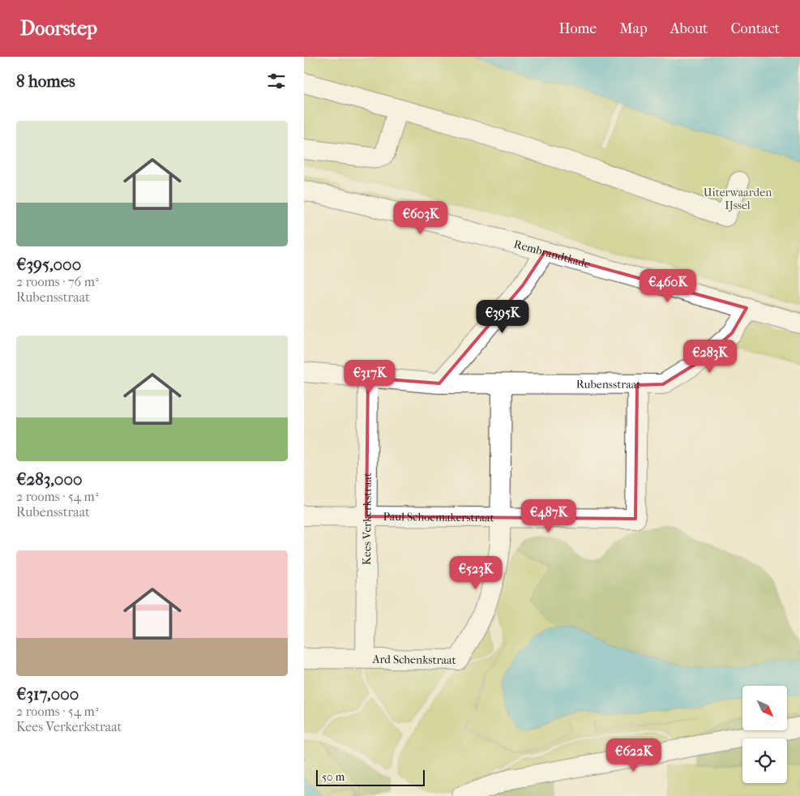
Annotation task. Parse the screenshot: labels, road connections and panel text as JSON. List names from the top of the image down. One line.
{"streets":{"street":["Rembrandtkade","Rubensstraat","Paul Schoemakerstraat","Kees Verkerkstraat","Ard Schenkstraat"]},"crossings":[["Rembrandtkade","Rubensstraat"],["Rubensstraat","Paul Schoemakerstraat"],["Rubensstraat","Kees Verkerkstraat"],["Rubensstraat","Ard Schenkstraat"],["Paul Schoemakerstraat","Kees Verkerkstraat"],["Paul Schoemakerstraat","Ard Schenkstraat"],["Kees Verkerkstraat","Ard Schenkstraat"]],"parks":["Uiterwaarden IJssel"],"scale_bar":"50 m","north":"bottom right","page":{"header":"Doorstep","nav":["Home","Map","About","Contact"],"heading":"8 homes","list":[{"name":"€395,000","note":"2 rooms · 76 m² · Rubensstraat"},{"name":"€283,000","note":"2 rooms · 54 m² · Rubensstraat"},{"name":"€317,000","note":"2 rooms · 54 m² · Kees Verkerkstraat"}],"price":["€603K","€460K","€395K","€283K","€317K","€487K","€523K","€622K"],"scale":"50 m"}}
